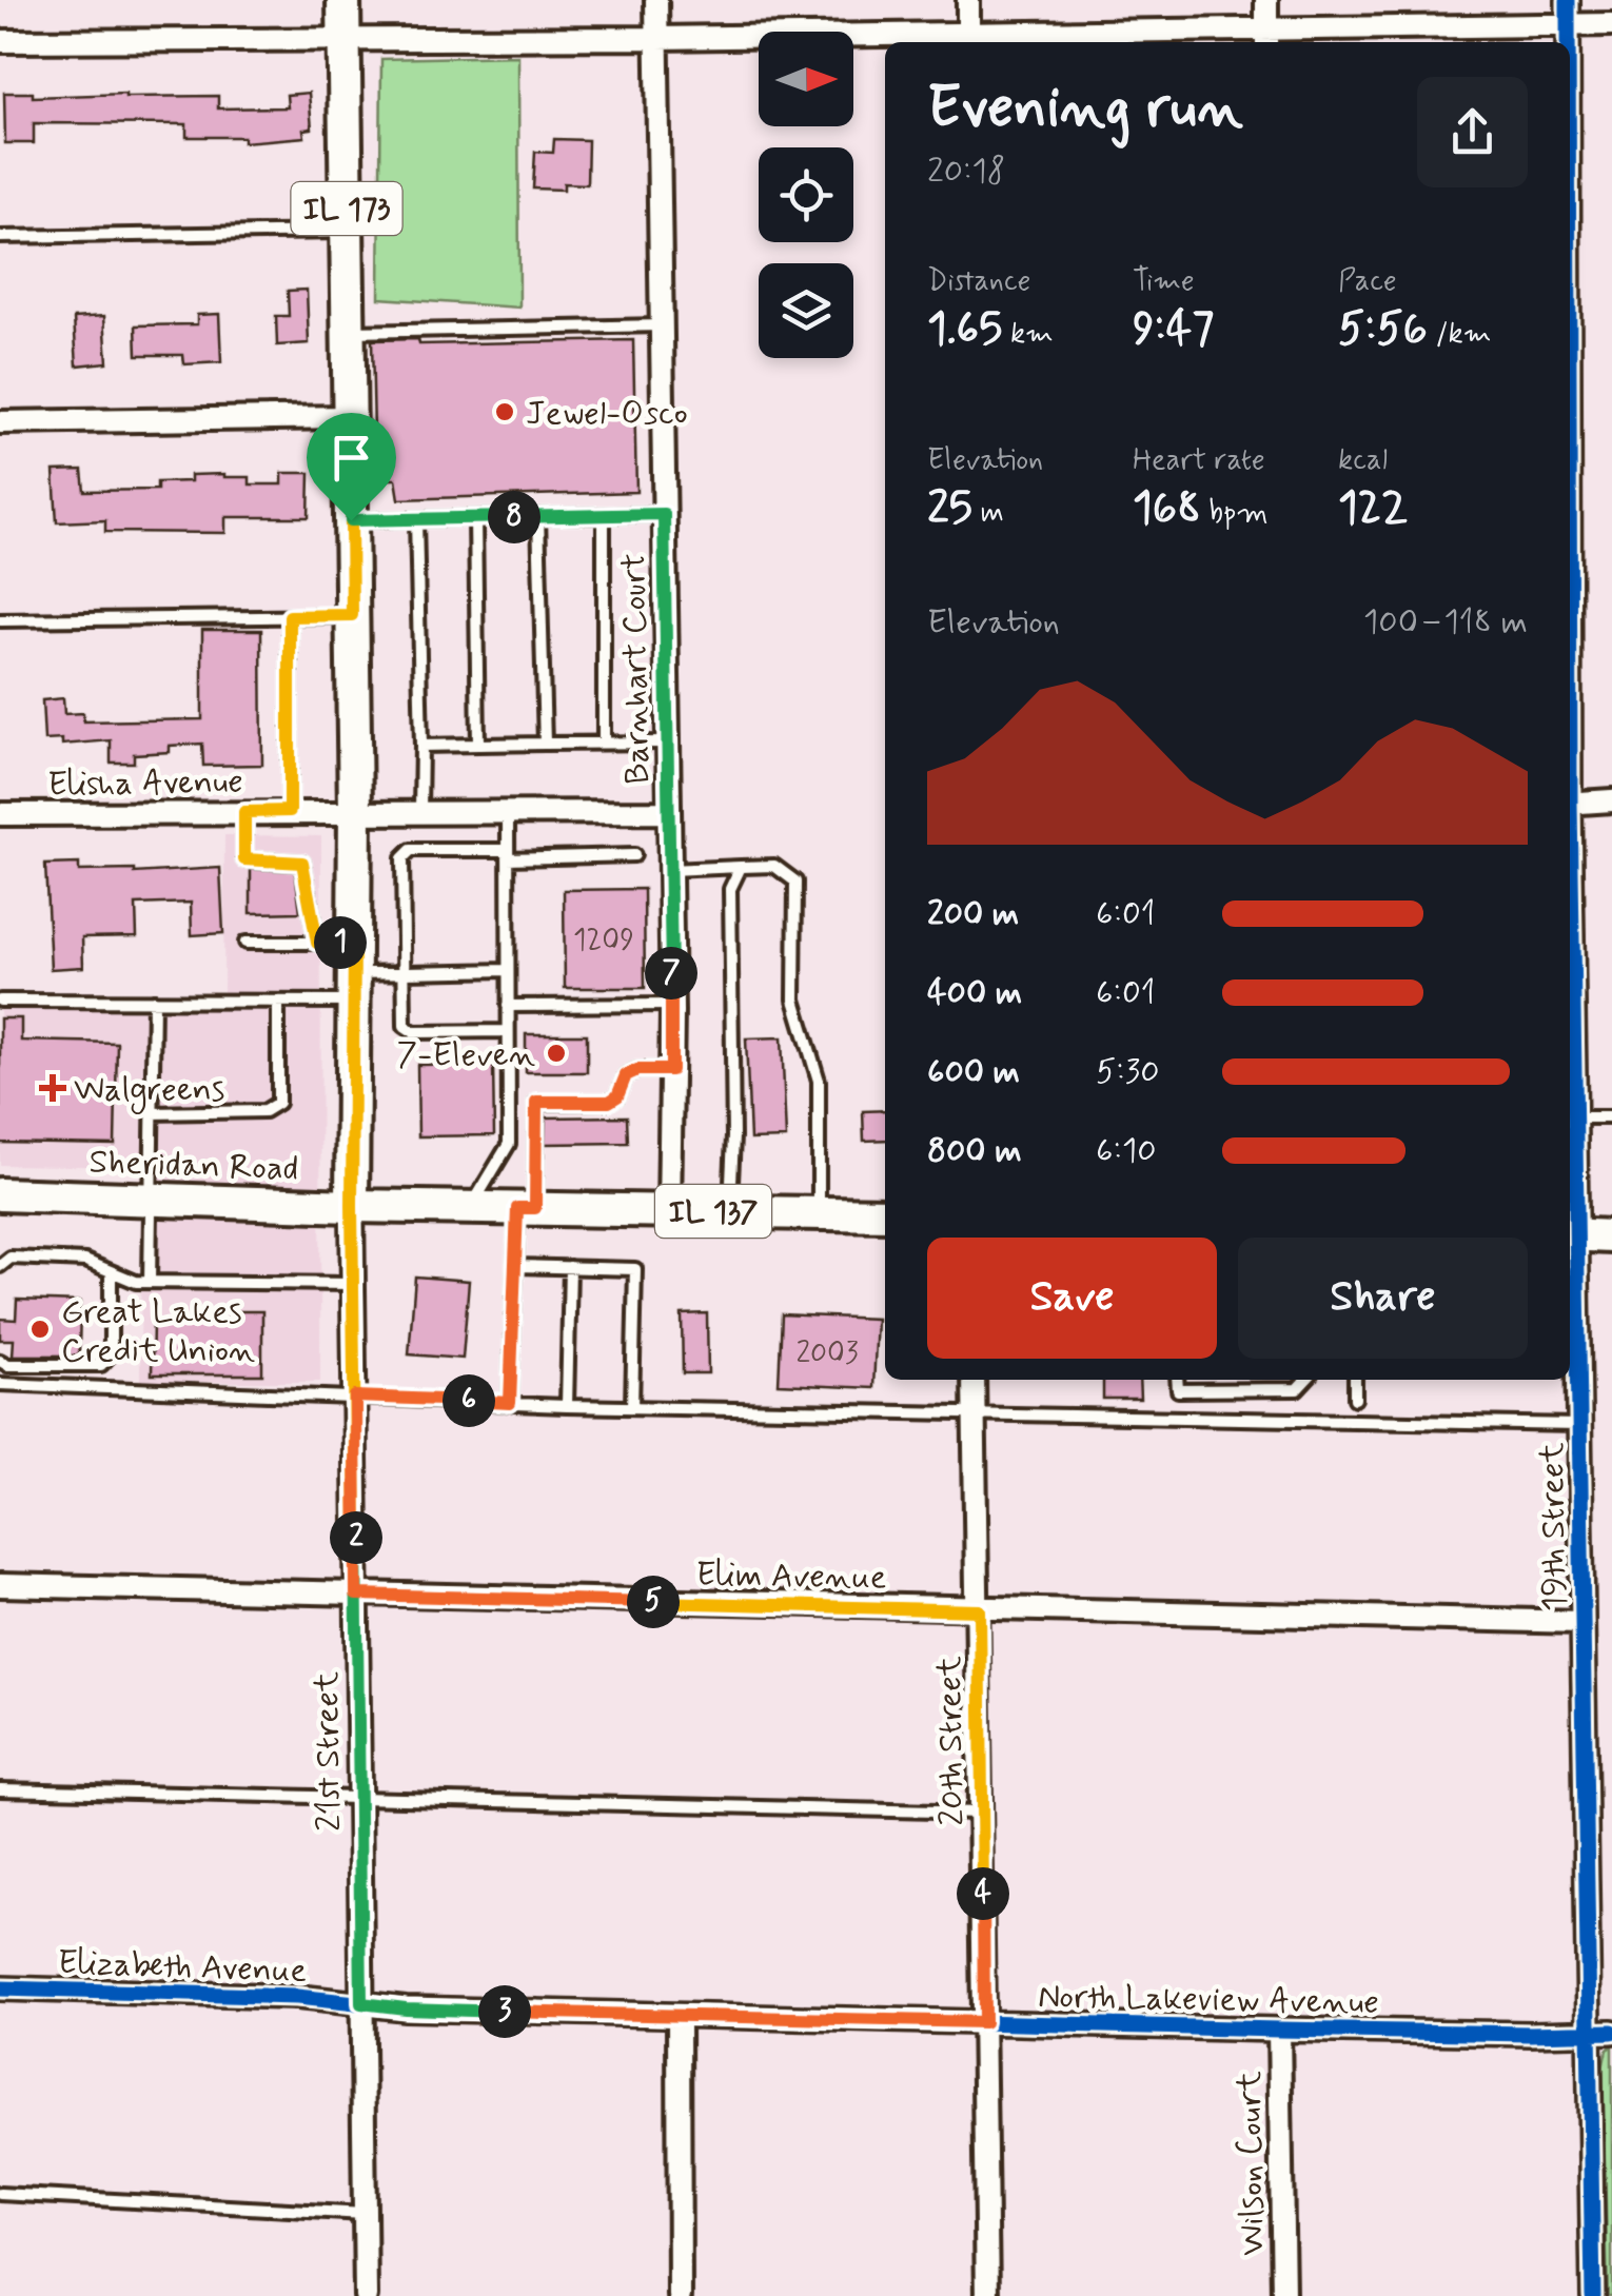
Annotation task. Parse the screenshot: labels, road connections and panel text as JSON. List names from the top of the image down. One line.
{"streets":{"main road":["IL 173","Sheridan Road","IL 137"],"street":["Barnhart Court","Elisha Avenue","19th Street","Elim Avenue","20th Street","21st Street","Elizabeth Avenue","North Lakeview Avenue","Wilson Court"]},"crossings":[["IL 173","Elisha Avenue"],["IL 173","Sheridan Road"],["IL 173","21st Street"],["Barnhart Court","Elisha Avenue"],["Barnhart Court","Sheridan Road"],["Sheridan Road","21st Street"],["19th Street","Elim Avenue"],["19th Street","North Lakeview Avenue"],["Elim Avenue","20th Street"],["Elim Avenue","21st Street"],["20th Street","North Lakeview Avenue"],["21st Street","Elizabeth Avenue"],["21st Street","North Lakeview Avenue"],["Elizabeth Avenue","North Lakeview Avenue"],["North Lakeview Avenue","Wilson Court"]],"places":{"other":["Jewel-Osco","7-Eleven","Great Lakes Credit Union"],"health":["Walgreens"]},"house_numbers":["1209","2003"],"north":"right","page":{"heading":["Evening run","20:18"],"stats":[["Distance","1.65 km"],["Time","9:47"],["Pace","5:56 /km"],["Elevation","25 m"],["Heart rate","168 bpm"],["kcal","122"]],"pins":["8","1","7","6","2","5","4","3"],"chart":["Elevation","100–118 m"],"list":[{"name":"200 m","note":"6:01"},{"name":"400 m","note":"6:01"},{"name":"600 m","note":"5:30"},{"name":"800 m","note":"6:10"}],"buttons":["Save","Share"]}}
